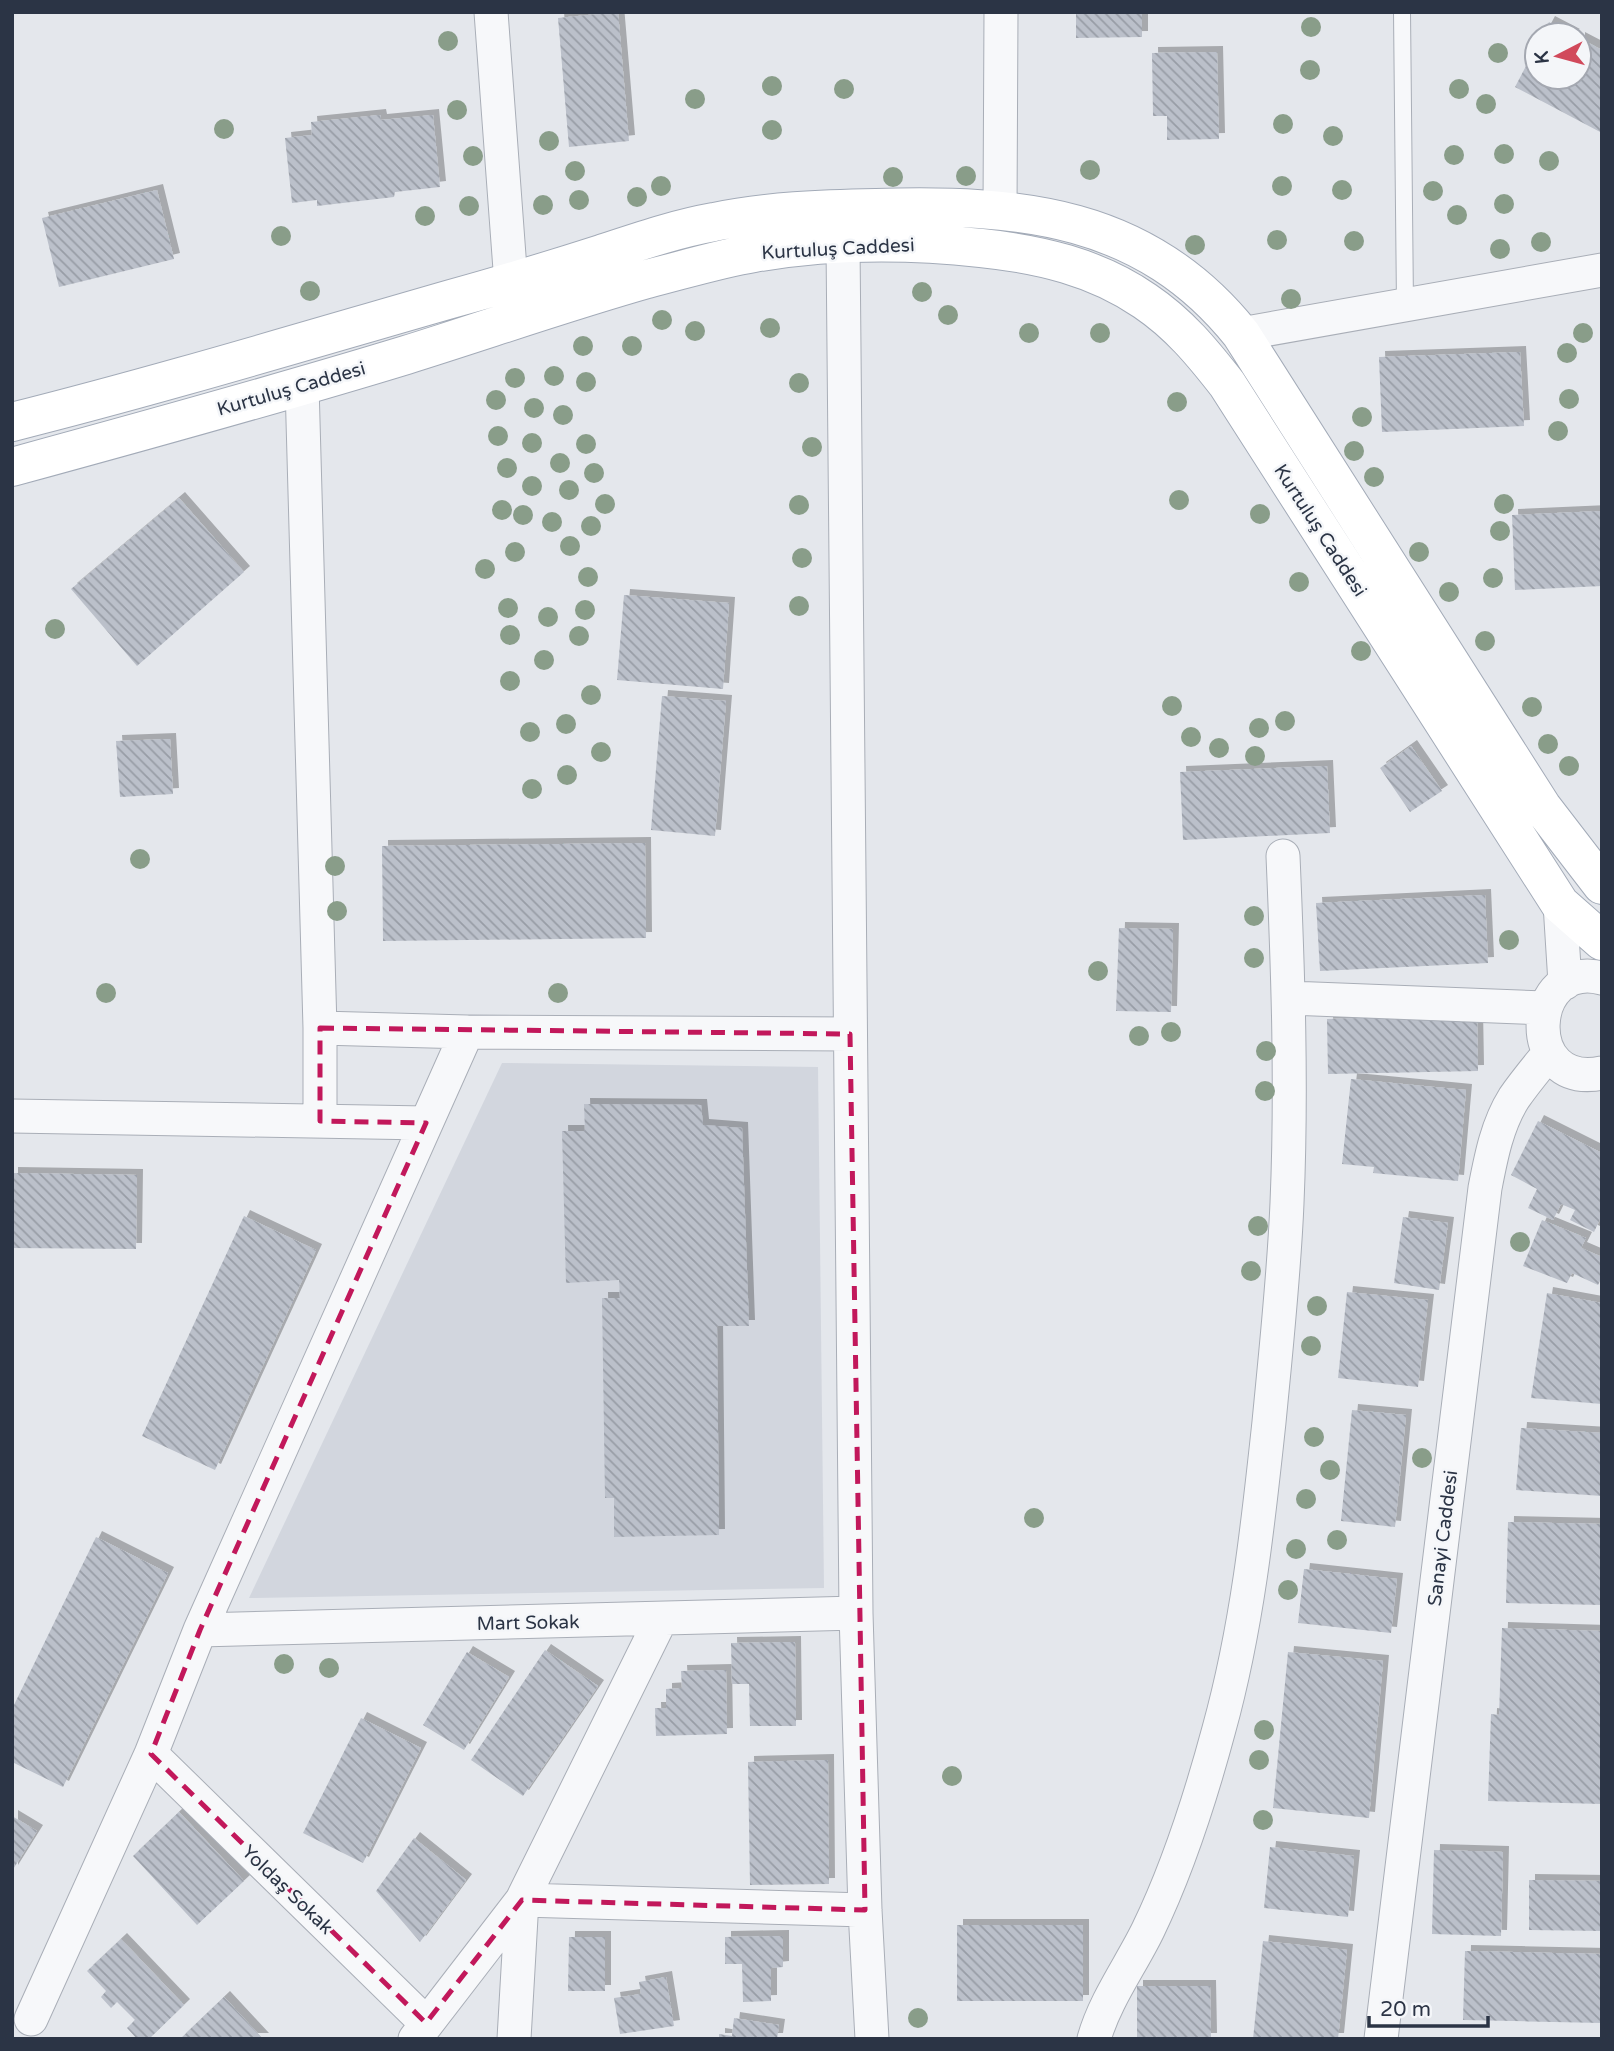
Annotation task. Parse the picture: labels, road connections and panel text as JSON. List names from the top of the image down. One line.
{"streets":{"main road":["Kurtuluş Caddesi"],"street":["Sanayi Caddesi","Mart Sokak","Yoldaş Sokak"]},"scale_bar":"20 m","north":"left"}
